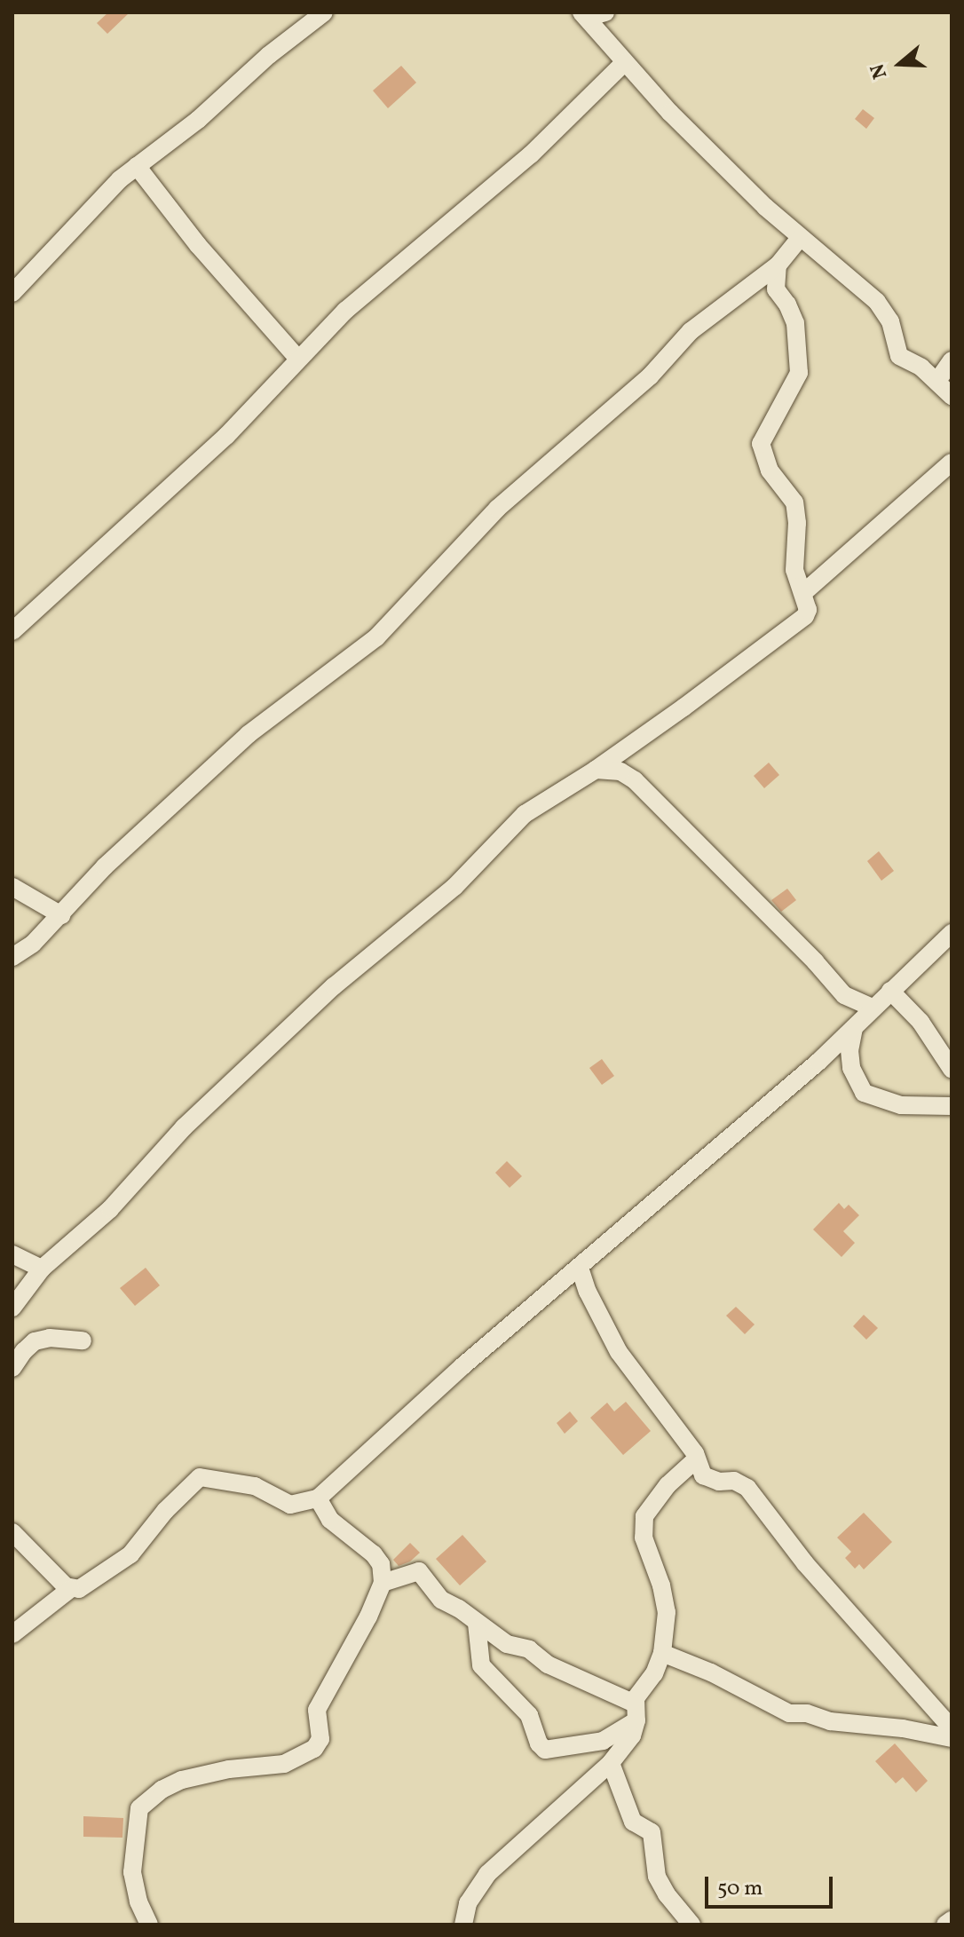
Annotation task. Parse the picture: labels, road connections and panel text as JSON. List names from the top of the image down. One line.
{"scale_bar":"50 m","north":"left"}
